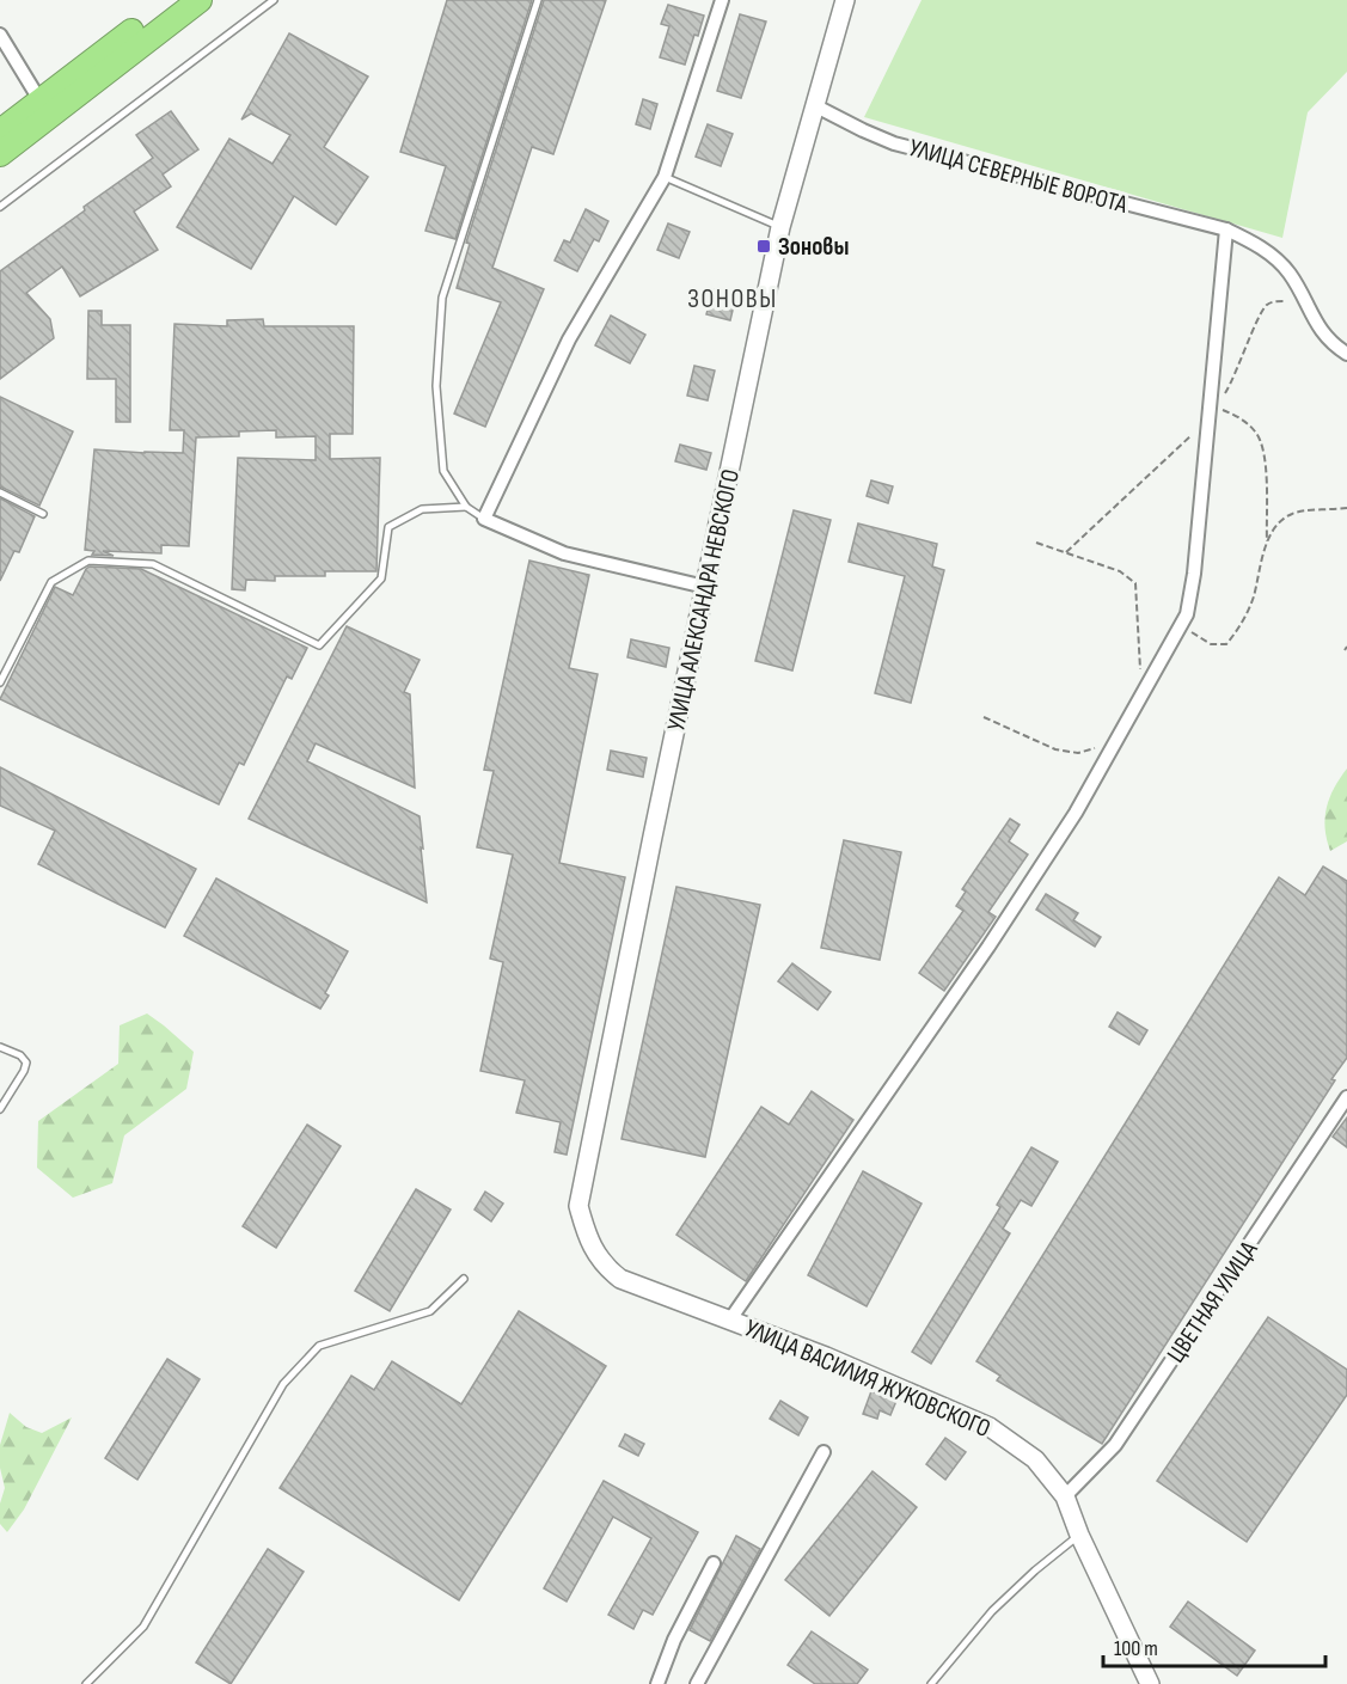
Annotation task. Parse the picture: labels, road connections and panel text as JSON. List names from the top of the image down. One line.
{"streets":{"street":["УЛИЦА СЕВЕРНЫЕ ВОРОТА","УЛИЦА АЛЕКСАНДРА НЕВСКОГО","ЦВЕТНАЯ УЛИЦА","УЛИЦА ВАСИЛИЯ ЖУКОВСКОГО"]},"crossings":[["УЛИЦА СЕВЕРНЫЕ ВОРОТА","УЛИЦА АЛЕКСАНДРА НЕВСКОГО"],["УЛИЦА АЛЕКСАНДРА НЕВСКОГО","УЛИЦА ВАСИЛИЯ ЖУКОВСКОГО"],["ЦВЕТНАЯ УЛИЦА","УЛИЦА ВАСИЛИЯ ЖУКОВСКОГО"]],"districts":["ЗОНОВЫ"],"places":{"transit":["Зоновы"]},"scale_bar":"100 m"}
